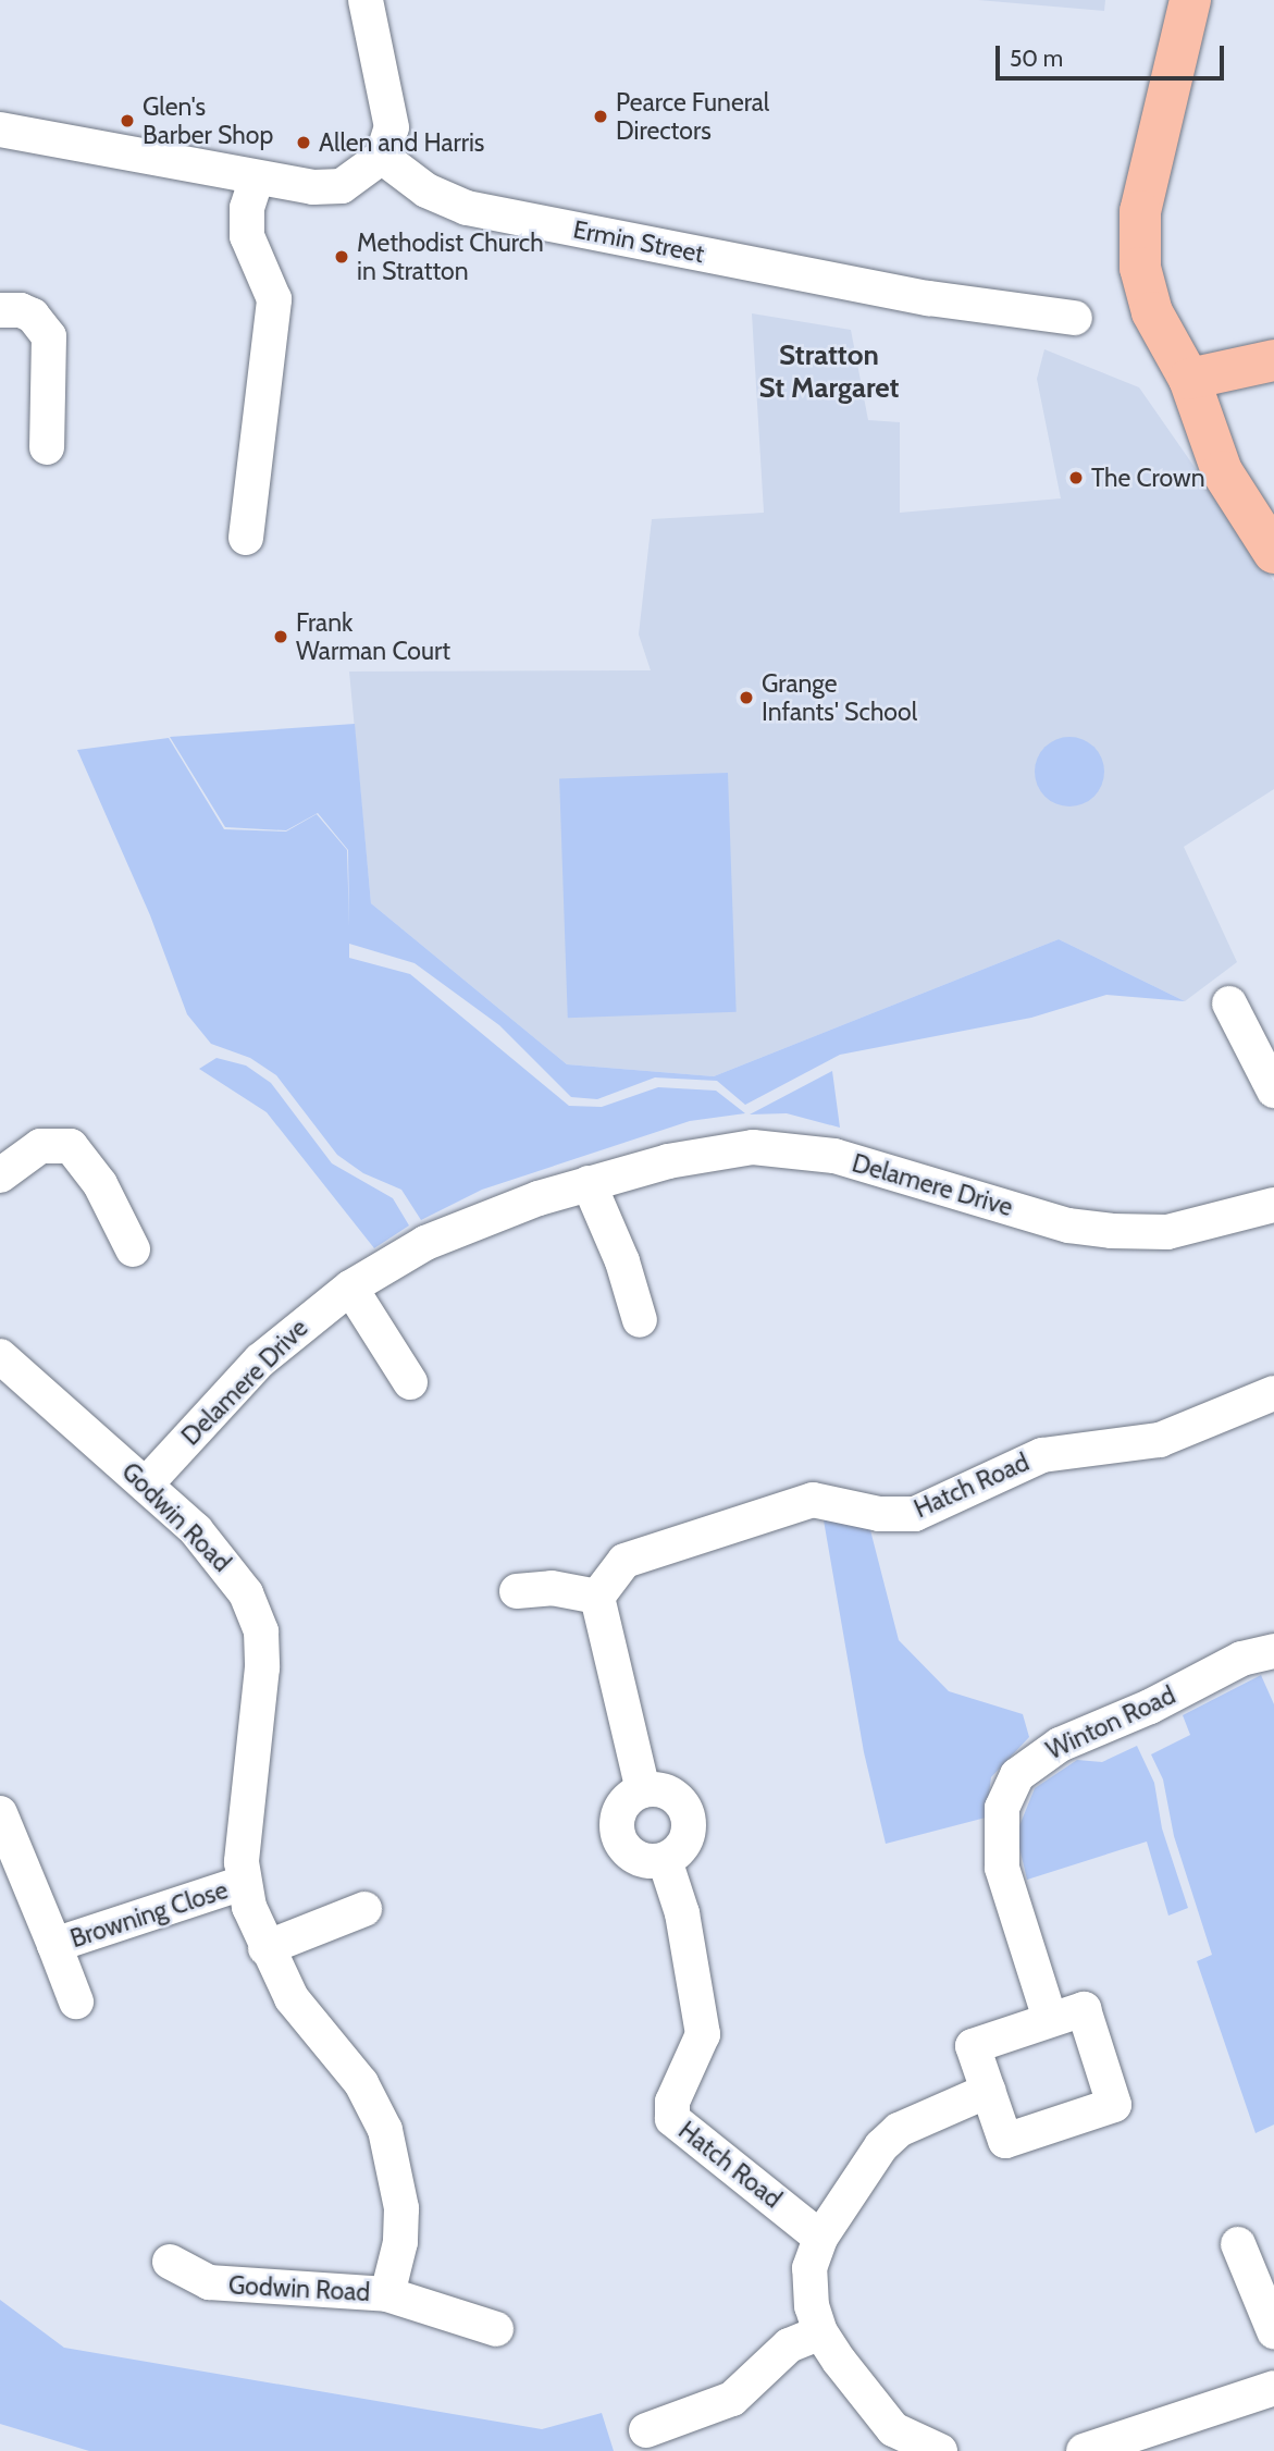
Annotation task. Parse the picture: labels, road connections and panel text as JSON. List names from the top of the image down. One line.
{"streets":{"street":["Ermin Street","Delamere Drive","Hatch Road","Godwin Road","Winton Road","Browning Close"]},"crossings":[["Delamere Drive","Godwin Road"],["Godwin Road","Browning Close"]],"districts":["Stratton St Margaret"],"places":["Pearce Funeral Directors","Glen's Barber Shop","Allen and Harris","Methodist Church in Stratton","The Crown","Frank Warman Court","Grange Infants' School"],"scale_bar":"50 m"}
